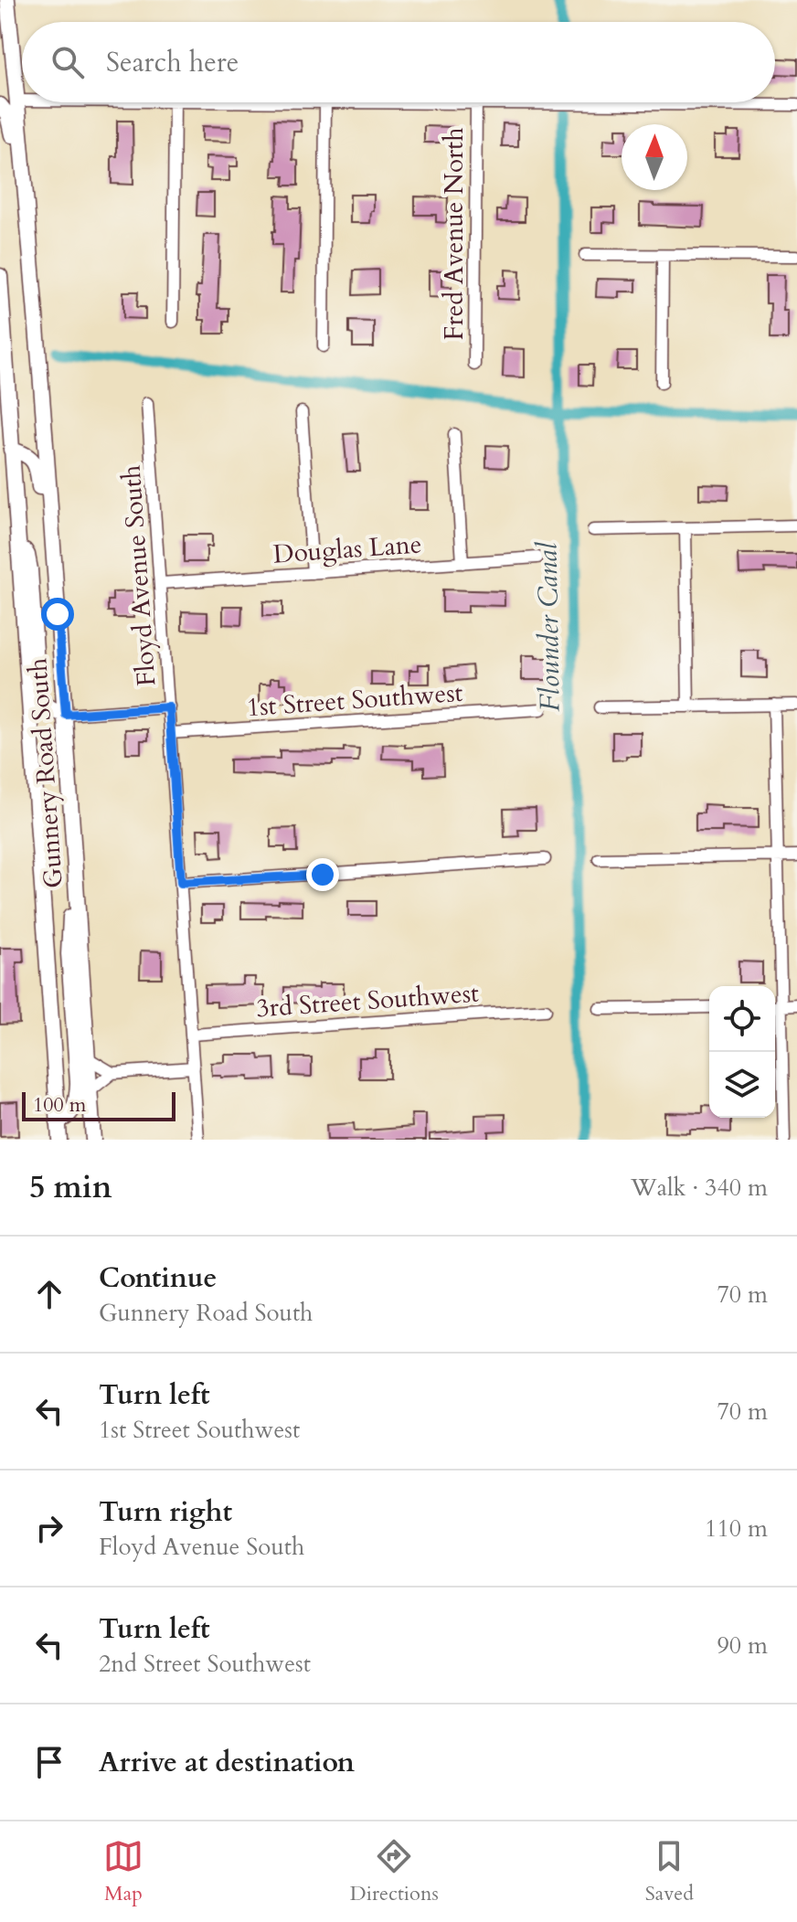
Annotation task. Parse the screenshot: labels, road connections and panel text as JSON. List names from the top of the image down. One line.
{"streets":{"main road":["Gunnery Road South"],"street":["Fred Avenue North","Douglas Lane","Floyd Avenue South","1st Street Southwest","3rd Street Southwest"]},"crossings":[["Douglas Lane","Floyd Avenue South"],["Floyd Avenue South","1st Street Southwest"],["Floyd Avenue South","3rd Street Southwest"]],"water":["Flounder Canal"],"scale_bar":"100 m","north":"top","page":{"search":"Search here","scale":"100 m","heading":["5 min","Walk · 340 m"],"list":[["Continue","Gunnery Road South","70 m"],["Turn left","1st Street Southwest","70 m"],["Turn right","Floyd Avenue South","110 m"],["Turn left","2nd Street Southwest","90 m"],"Arrive at destination"],"nav":["Map","Directions","Saved"]}}
